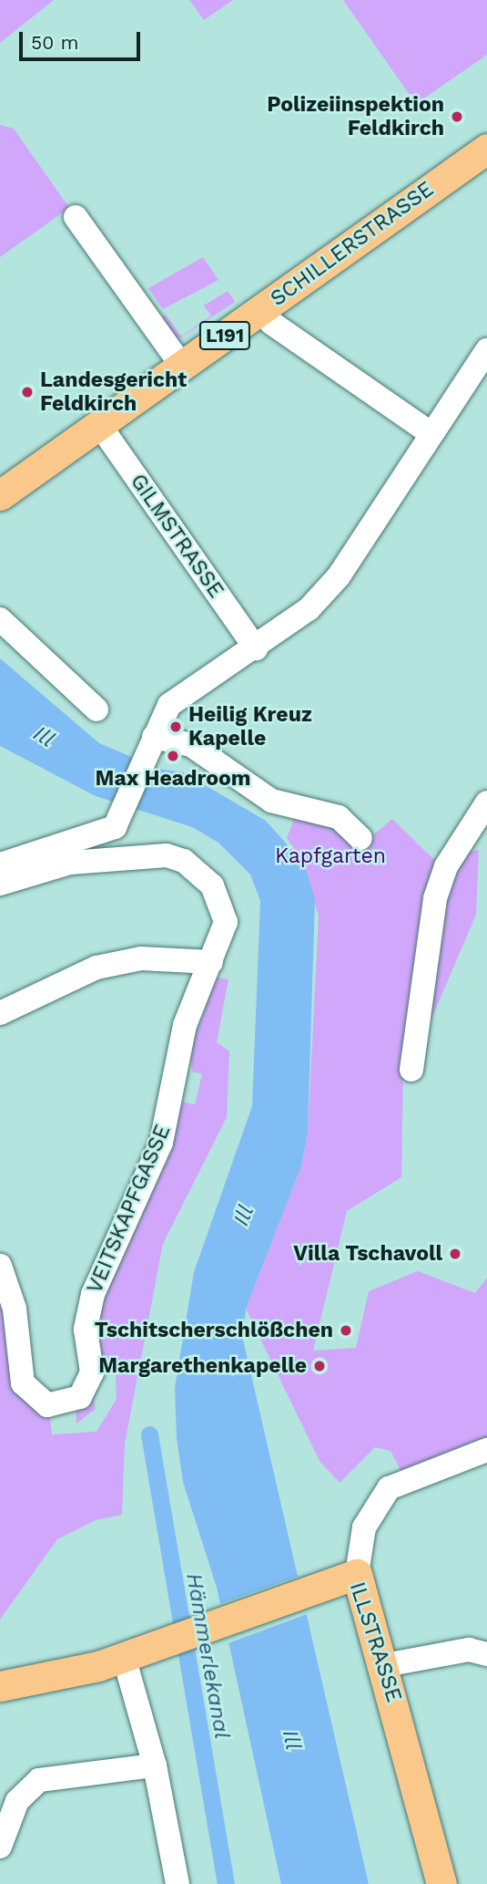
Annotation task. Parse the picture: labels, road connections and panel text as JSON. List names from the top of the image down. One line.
{"streets":{"main road":["SCHILLERSTRASSE","L191","ILLSTRASSE"],"street":["GILMSTRASSE","VEITSKAPFGASSE"]},"crossings":[["SCHILLERSTRASSE","GILMSTRASSE"]],"water":["Ill","Hämmerlekanal"],"parks":["Kapfgarten"],"places":["Polizeiinspektion Feldkirch","Landesgericht Feldkirch","Heilig Kreuz Kapelle","Max Headroom","Villa Tschavoll","Tschitscherschlößchen","Margarethenkapelle"],"scale_bar":"50 m"}
